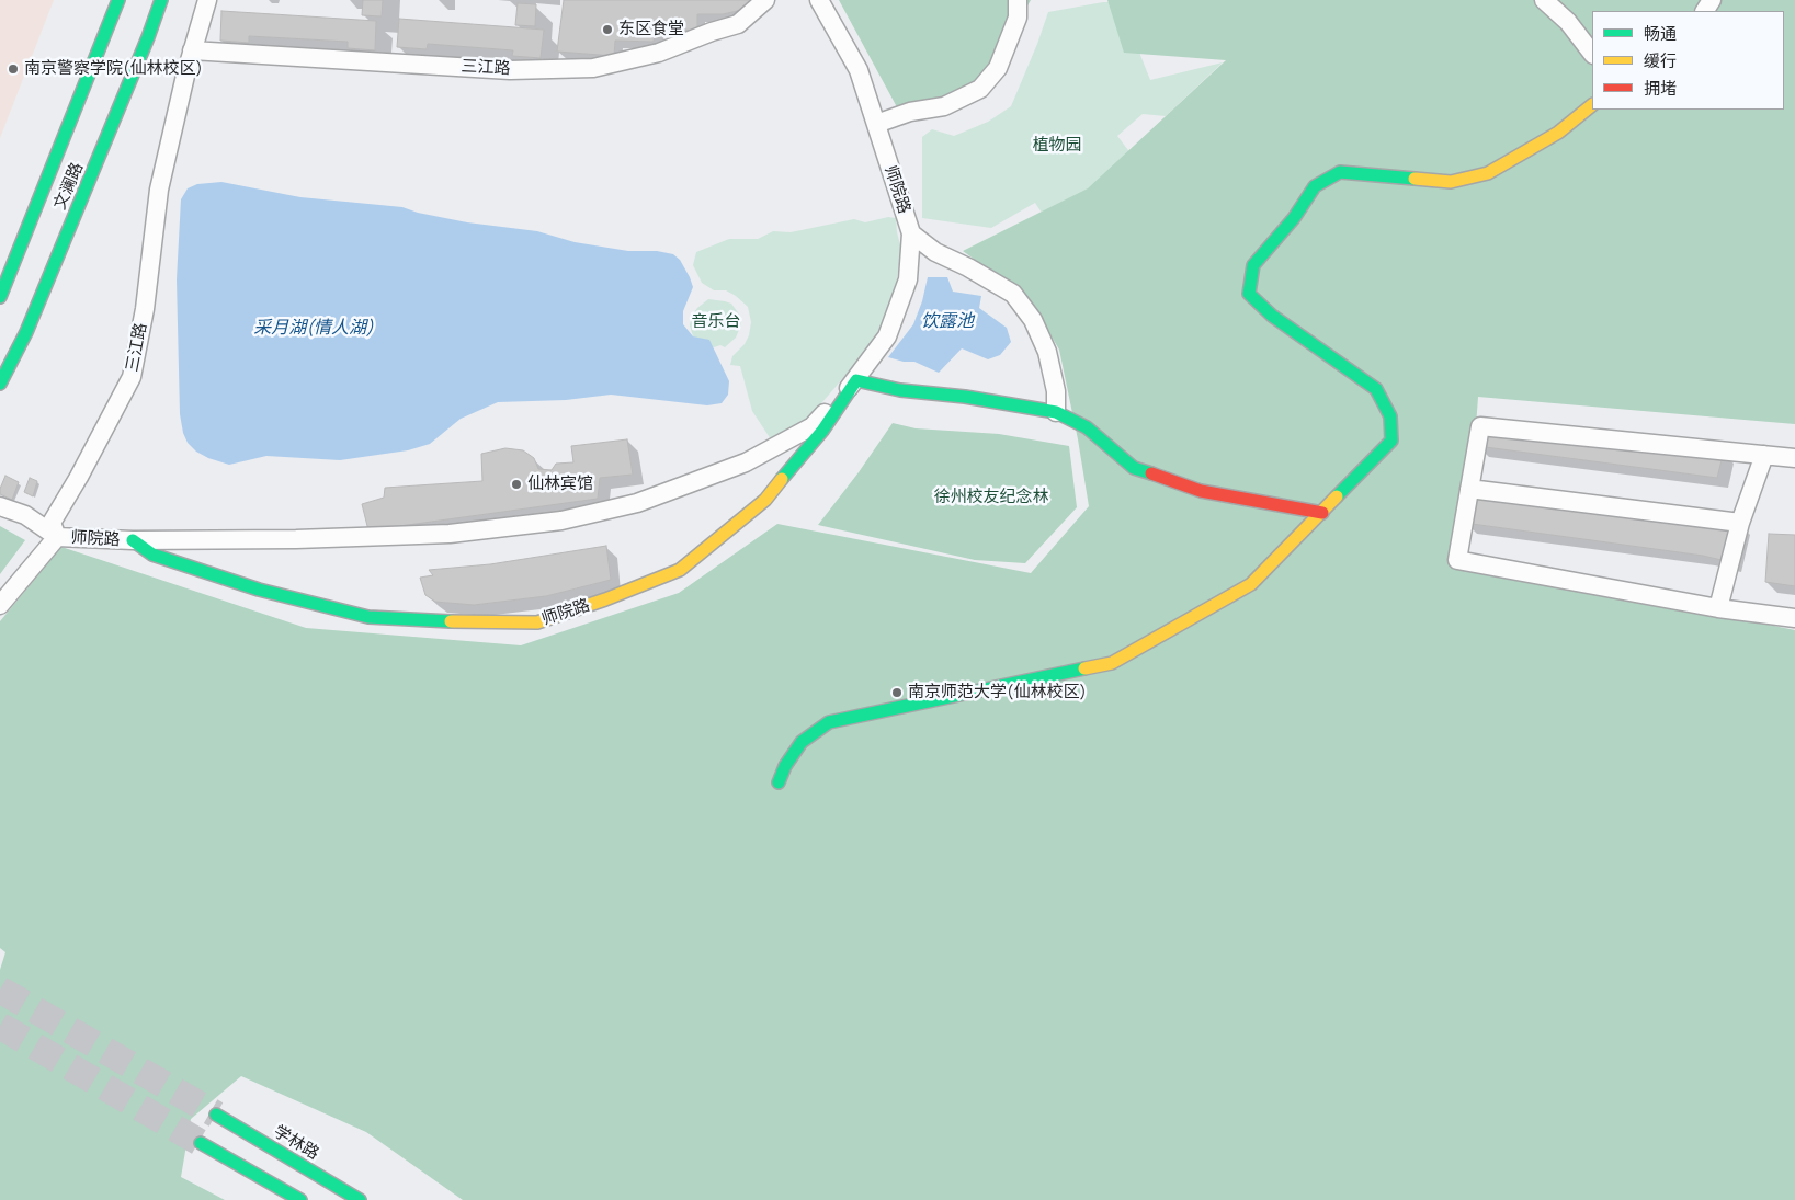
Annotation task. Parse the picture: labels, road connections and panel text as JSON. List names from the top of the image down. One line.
{"streets":{"street":["三江路","文澜路","师院路","学林路"]},"crossings":[["三江路","师院路"]],"water":["饮露池","采月湖(情人湖)"],"parks":["植物园","音乐台","徐州校友纪念林"],"places":["东区食堂","南京警察学院(仙林校区)","仙林宾馆","南京师范大学(仙林校区)"],"legend":["畅通","缓行","拥堵"]}
